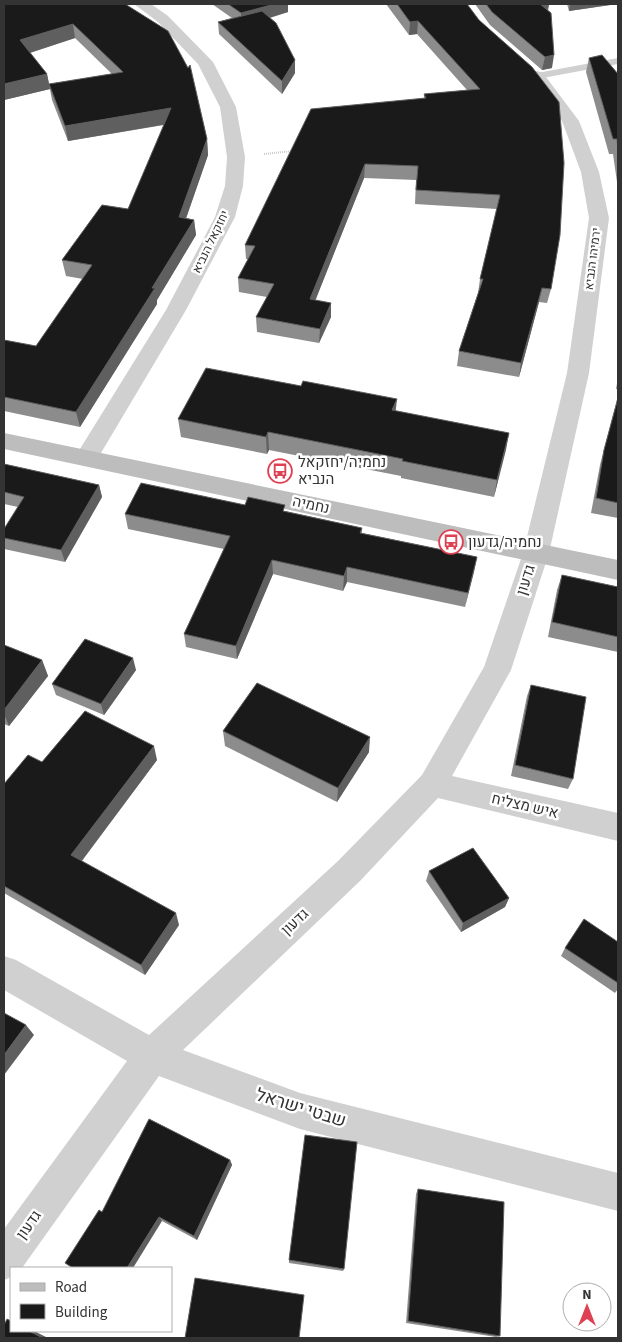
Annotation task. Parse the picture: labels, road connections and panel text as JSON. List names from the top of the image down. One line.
{"streets":{"street":["יחזקאל הנביא","ירמיהו הנביא","נחמיה","גדעון","איש מצליח","שבטי ישראל"]},"crossings":[["יחזקאל הנביא","נחמיה"],["ירמיהו הנביא","נחמיה"],["ירמיהו הנביא","גדעון"],["נחמיה","גדעון"],["גדעון","איש מצליח"],["גדעון","שבטי ישראל"]],"places":{"bus stop":["נחמיה/יחזקאל הנביא","נחמיה/גדעון"]},"legend":["Road","Building"],"north":"top"}
